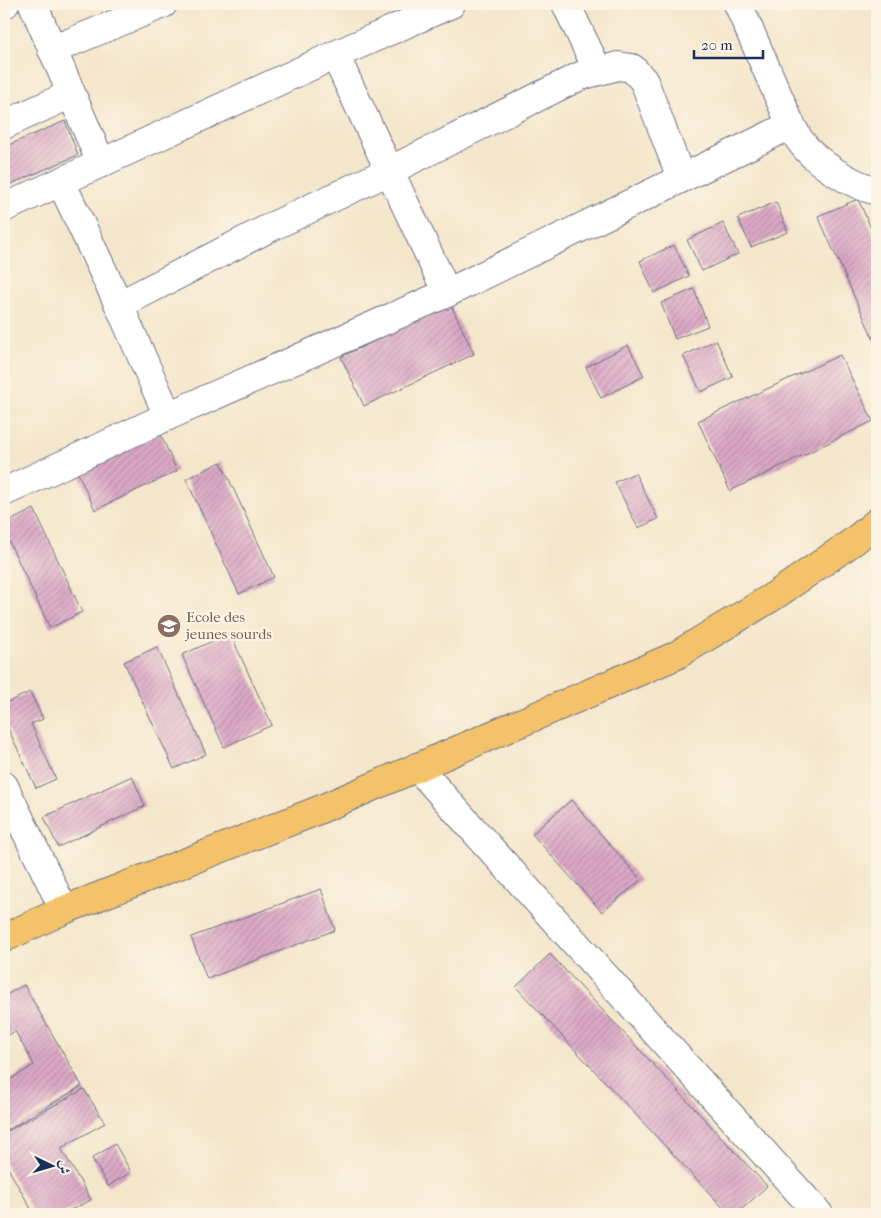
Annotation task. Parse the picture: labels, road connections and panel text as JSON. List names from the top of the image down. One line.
{"places":{"school or university":["Ecole des jeunes sourds"]},"scale_bar":"20 m","north":"right"}
